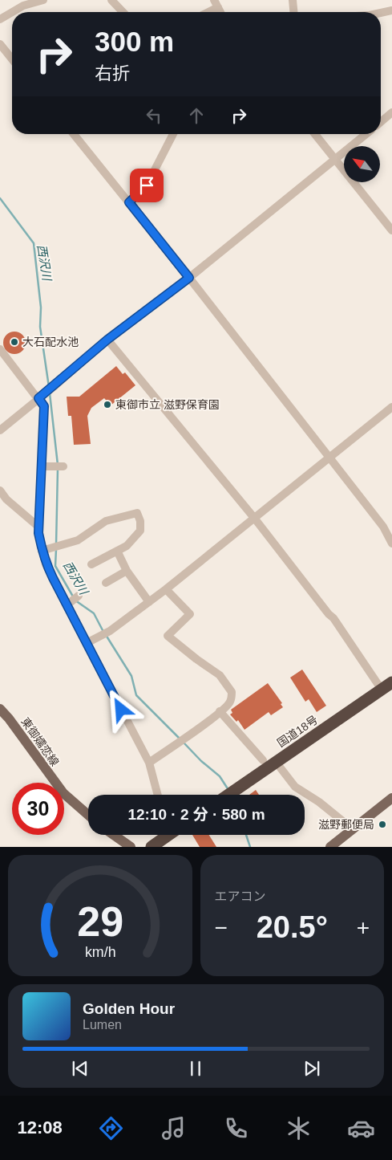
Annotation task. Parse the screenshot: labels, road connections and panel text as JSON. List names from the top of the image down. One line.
{"streets":{"highway":["国道18号"],"main road":["東御嬬恋線"]},"water":["西沢川"],"places":["大石配水池","東御市立 滋野保育園","滋野郵便局"],"north":"top left","page":{"turn":["300 m","右折"],"limit":"30","trip":"12:10 · 2 分 · 580 m","tile":"エアコン","heat":["−","20.5°","+"],"song":["Golden Hour","Lumen"],"tabs":"12:08","gauge":["29","km/h"]}}
